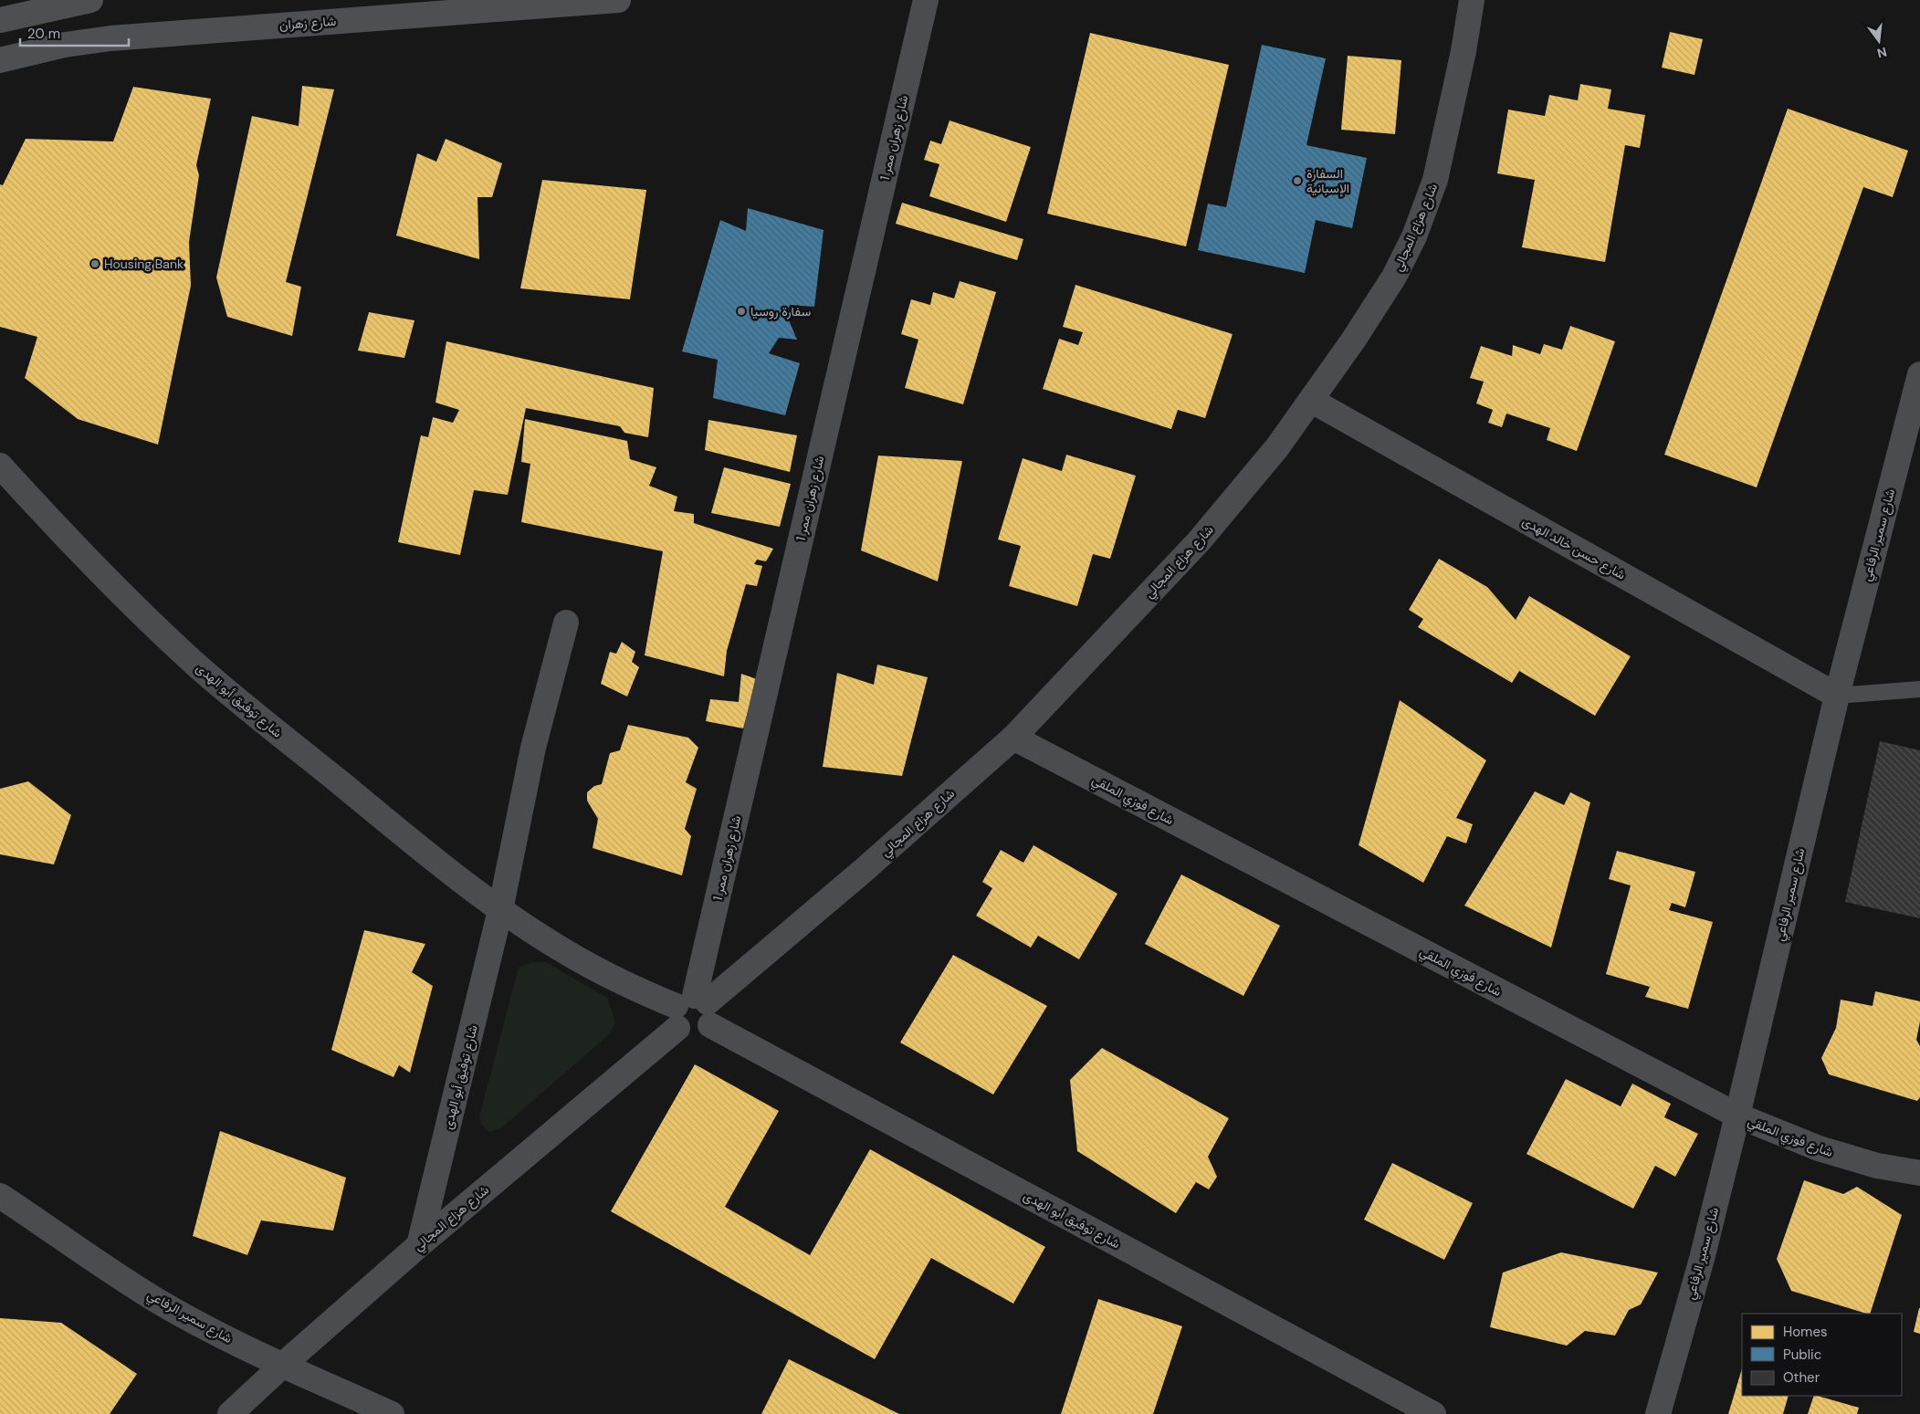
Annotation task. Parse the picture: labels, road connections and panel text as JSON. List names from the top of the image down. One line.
{"streets":{"main road":["شارع زهران"],"street":["شارع زهران ممر 1","شارع هزاع المجالي","شارع سمير الرفاعي","شارع حسن خالد الهدى","شارع توفيق أبو الهدى","شارع فوزي الملقي"]},"crossings":[["شارع زهران ممر 1","شارع هزاع المجالي"],["شارع زهران ممر 1","شارع توفيق أبو الهدى"],["شارع هزاع المجالي","شارع سمير الرفاعي"],["شارع هزاع المجالي","شارع حسن خالد الهدى"],["شارع هزاع المجالي","شارع توفيق أبو الهدى"],["شارع هزاع المجالي","شارع فوزي الملقي"],["شارع سمير الرفاعي","شارع حسن خالد الهدى"],["شارع سمير الرفاعي","شارع فوزي الملقي"]],"places":["السفارة الإسبانية","Housing Bank","سفارة روسيا"],"legend":["Homes","Public","Other"],"scale_bar":"20 m","north":"bottom"}
